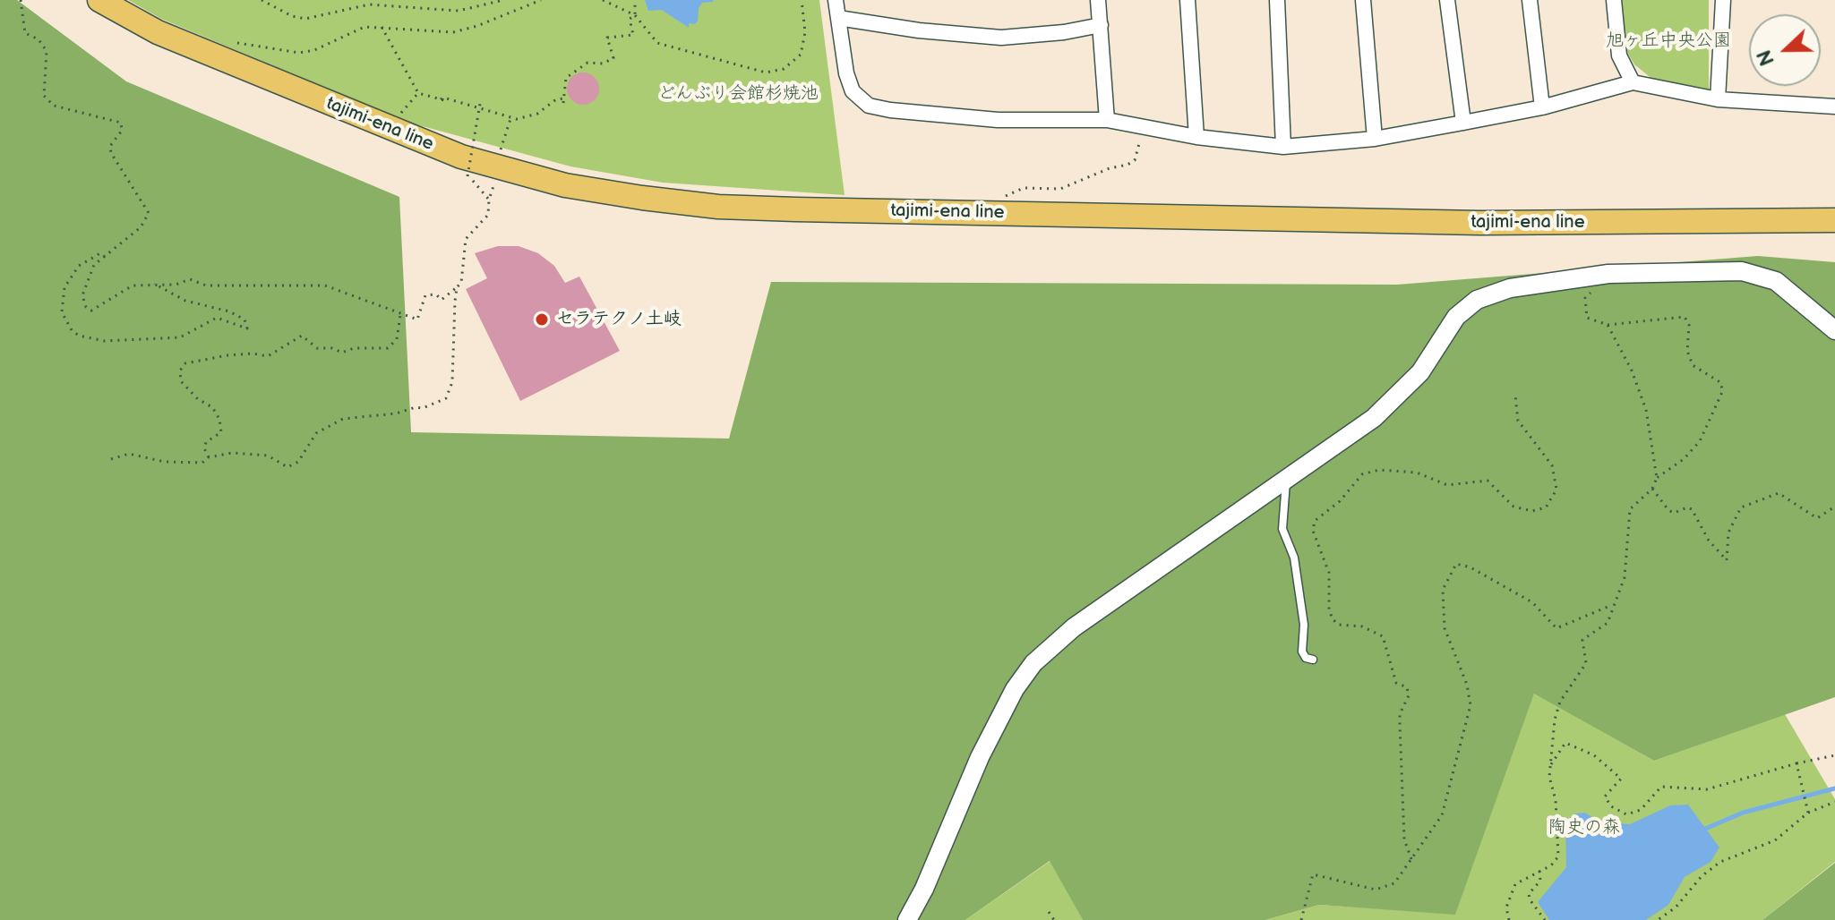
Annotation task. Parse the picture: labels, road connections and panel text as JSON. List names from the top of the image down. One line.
{"streets":{"main road":["tajimi-ena line"]},"parks":["旭ヶ丘中央公園","どんぶり会館杉焼池","陶史の森"],"places":["セラテクノ土岐"],"north":"left"}
